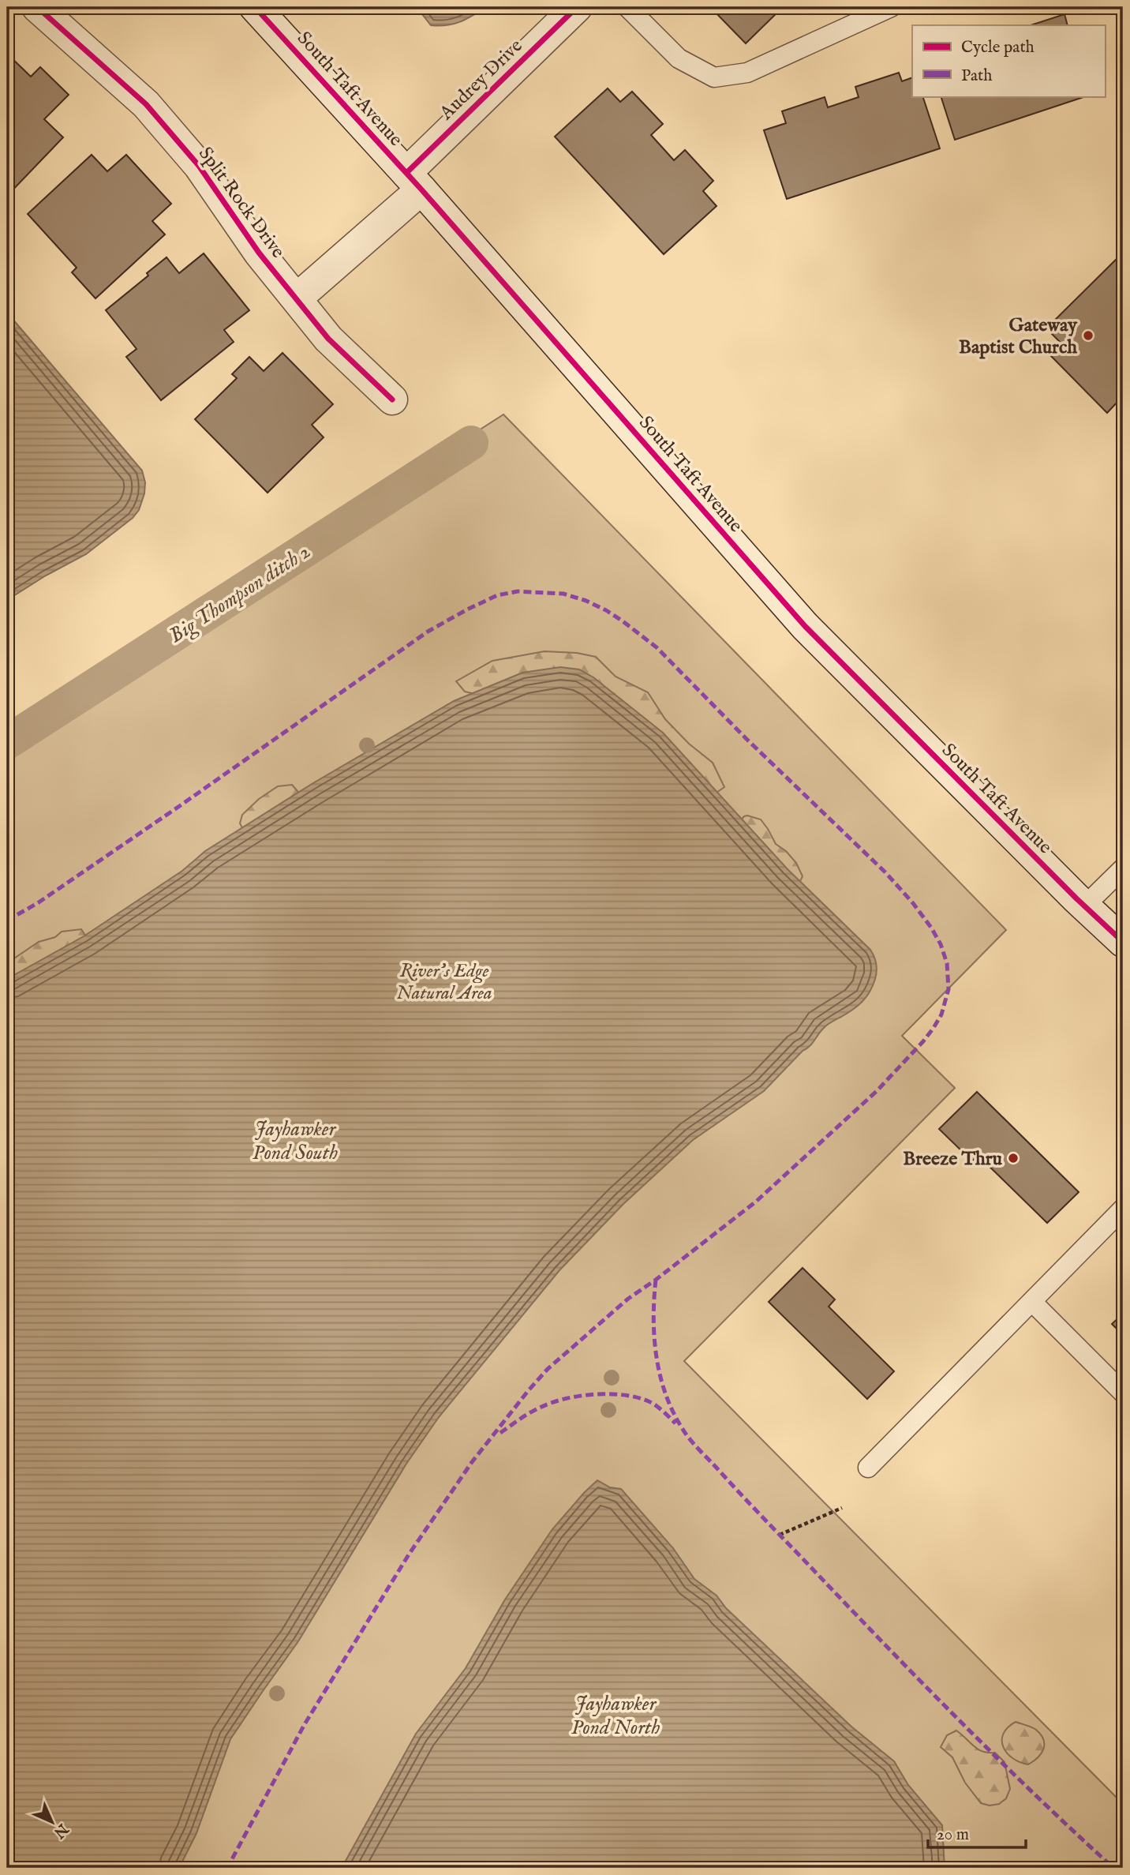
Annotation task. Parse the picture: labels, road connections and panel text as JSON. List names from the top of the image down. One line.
{"streets":{"main road":["Audrey Drive","South Taft Avenue","Split Rock Drive"]},"crossings":[["Audrey Drive","South Taft Avenue"],["Audrey Drive","Split Rock Drive"]],"water":["Big Thompson ditch 2","Jayhawker Pond South","Jayhawker Pond North"],"parks":["River's Edge Natural Area"],"places":["Gateway Baptist Church","Breeze Thru"],"legend":["Cycle path","Path"],"scale_bar":"20 m","north":"bottom right"}
